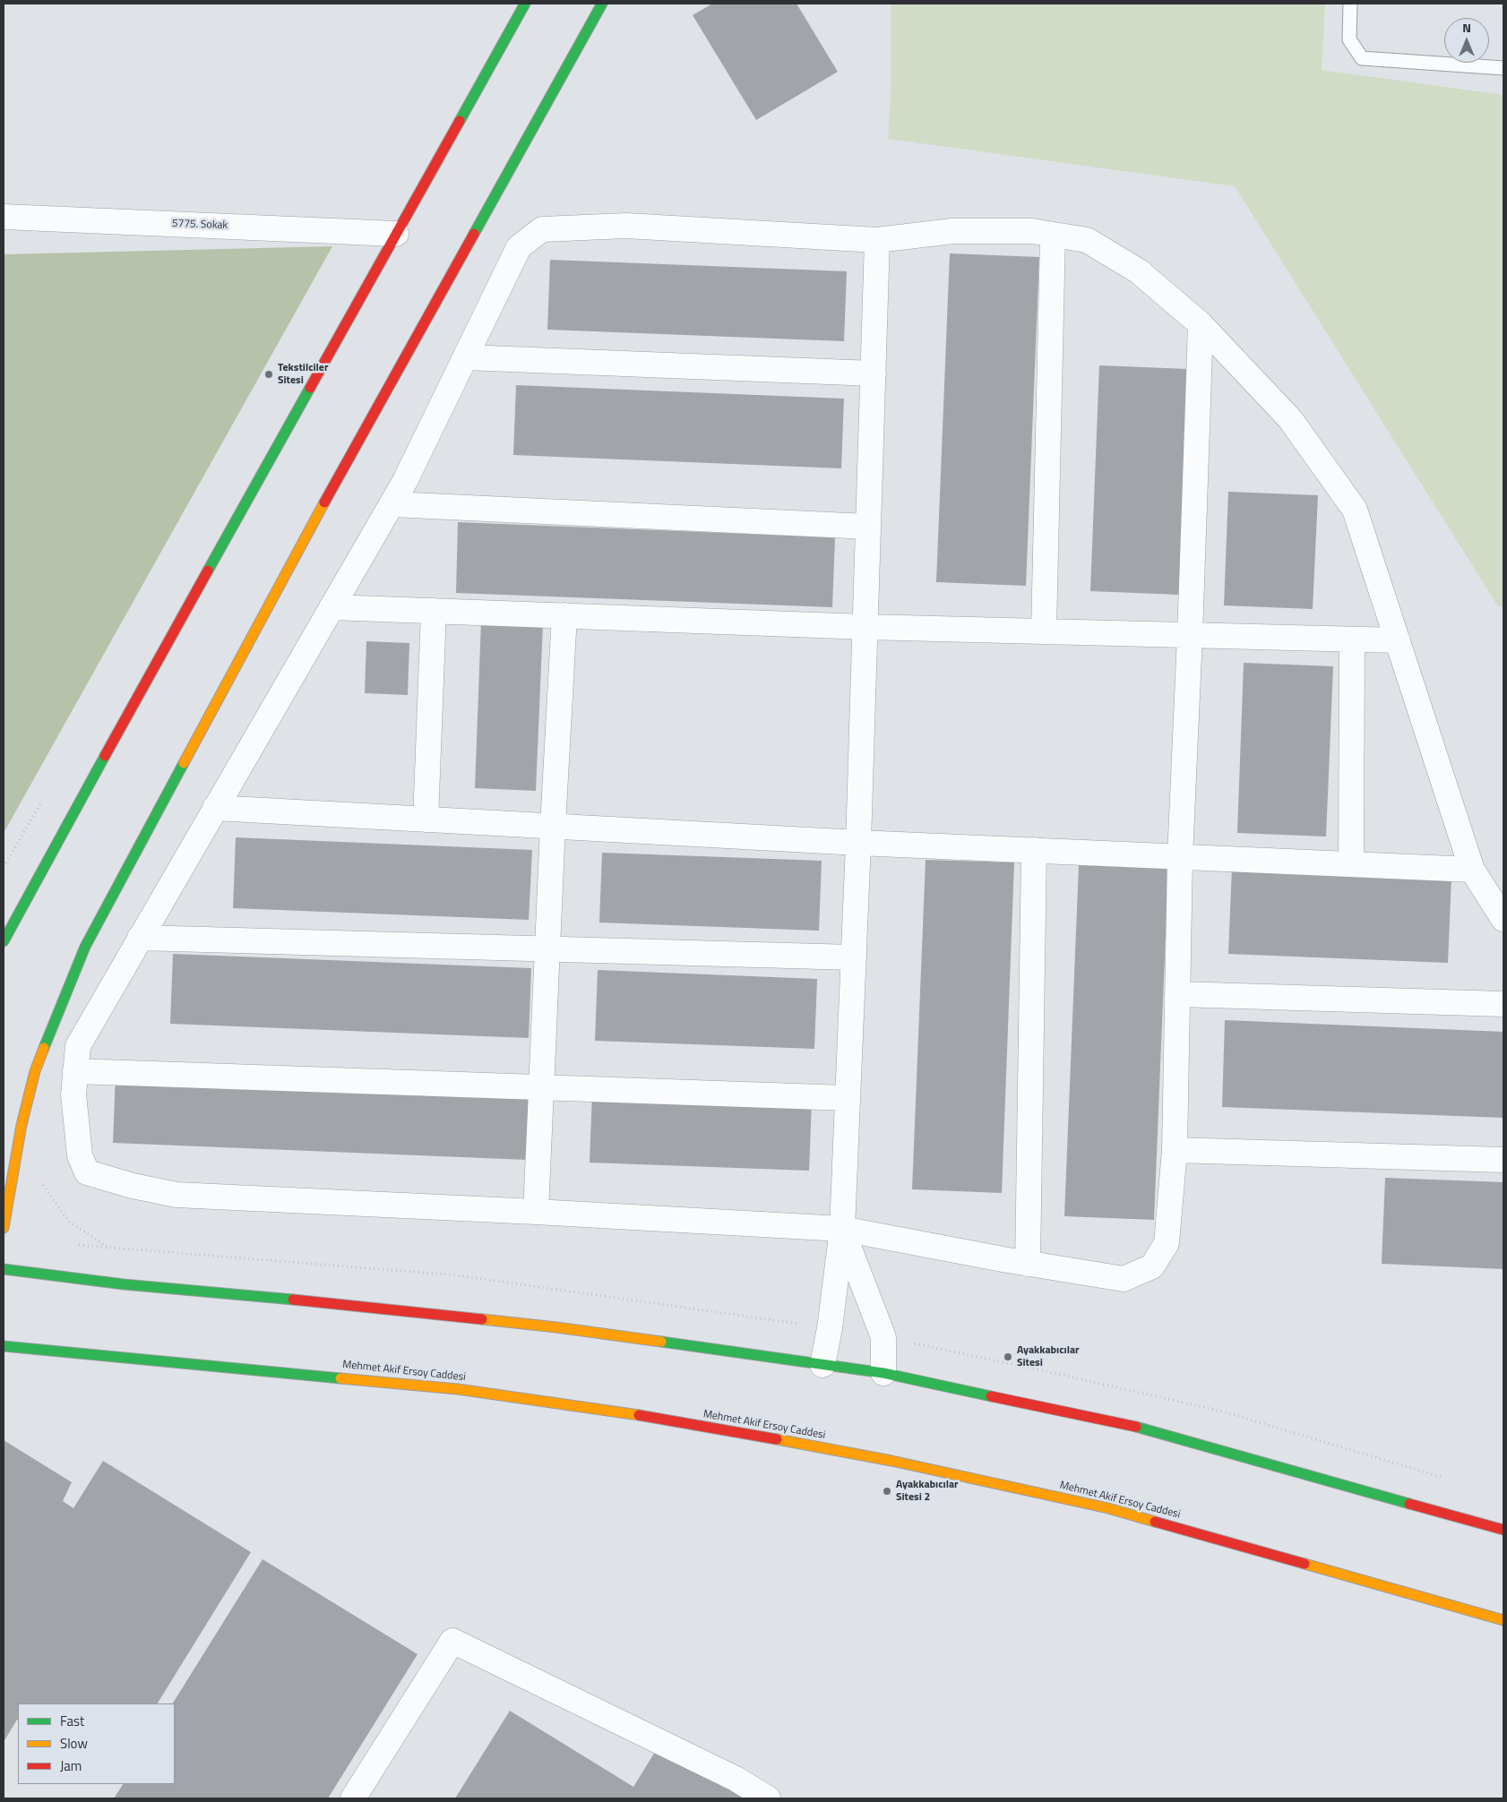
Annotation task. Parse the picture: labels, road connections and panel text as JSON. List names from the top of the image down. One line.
{"streets":{"main road":["Mehmet Akif Ersoy Caddesi"],"street":["5775. Sokak"]},"places":["Tekstilciler Sitesi","Ayakkabıcılar Sitesi","Ayakkabıcılar Sitesi 2"],"legend":["Fast","Slow","Jam"],"north":"top"}
